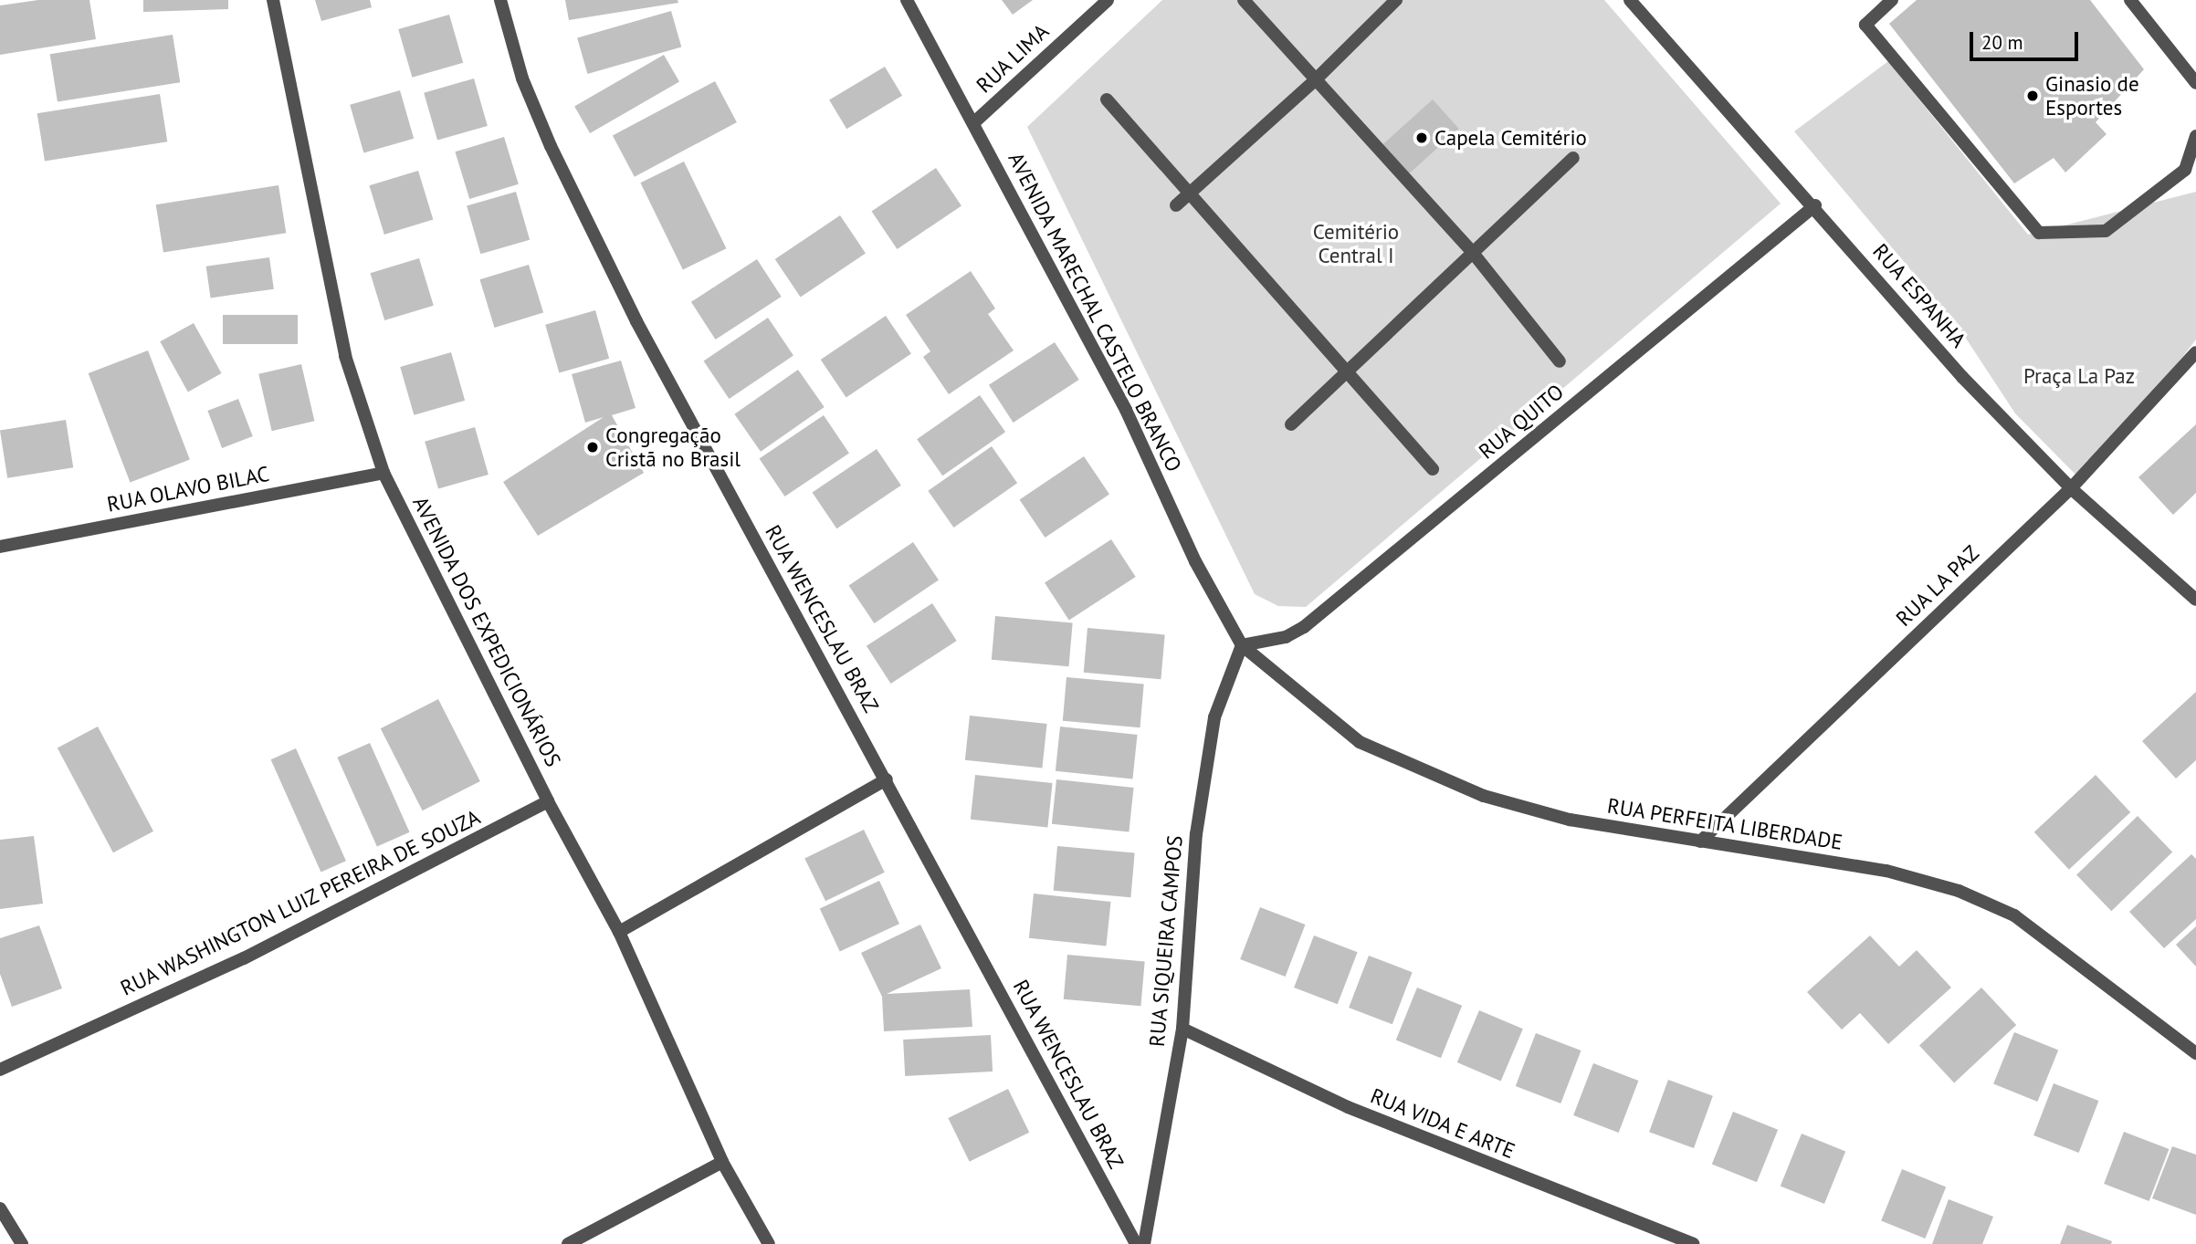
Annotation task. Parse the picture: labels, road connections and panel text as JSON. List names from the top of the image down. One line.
{"streets":{"street":["RUA LIMA","RUA ESPANHA","AVENIDA MARECHAL CASTELO BRANCO","RUA QUITO","RUA OLAVO BILAC","RUA LA PAZ","RUA WENCESLAU BRAZ","AVENIDA DOS EXPEDICIONÁRIOS","RUA PERFEITA LIBERDADE","RUA WASHINGTON LUIZ PEREIRA DE SOUZA","RUA SIQUEIRA CAMPOS","RUA VIDA E ARTE"]},"crossings":[["RUA LIMA","AVENIDA MARECHAL CASTELO BRANCO"],["RUA ESPANHA","RUA QUITO"],["RUA ESPANHA","RUA LA PAZ"],["AVENIDA MARECHAL CASTELO BRANCO","RUA QUITO"],["AVENIDA MARECHAL CASTELO BRANCO","RUA PERFEITA LIBERDADE"],["AVENIDA MARECHAL CASTELO BRANCO","RUA SIQUEIRA CAMPOS"],["RUA QUITO","RUA PERFEITA LIBERDADE"],["RUA QUITO","RUA SIQUEIRA CAMPOS"],["RUA OLAVO BILAC","AVENIDA DOS EXPEDICIONÁRIOS"],["RUA LA PAZ","RUA PERFEITA LIBERDADE"],["AVENIDA DOS EXPEDICIONÁRIOS","RUA WASHINGTON LUIZ PEREIRA DE SOUZA"],["RUA PERFEITA LIBERDADE","RUA SIQUEIRA CAMPOS"],["RUA SIQUEIRA CAMPOS","RUA VIDA E ARTE"]],"parks":["Cemitério Central I","Praça La Paz"],"places":["Ginasio de Esportes","Capela Cemitério","Congregação Cristã no Brasil"],"scale_bar":"20 m"}
